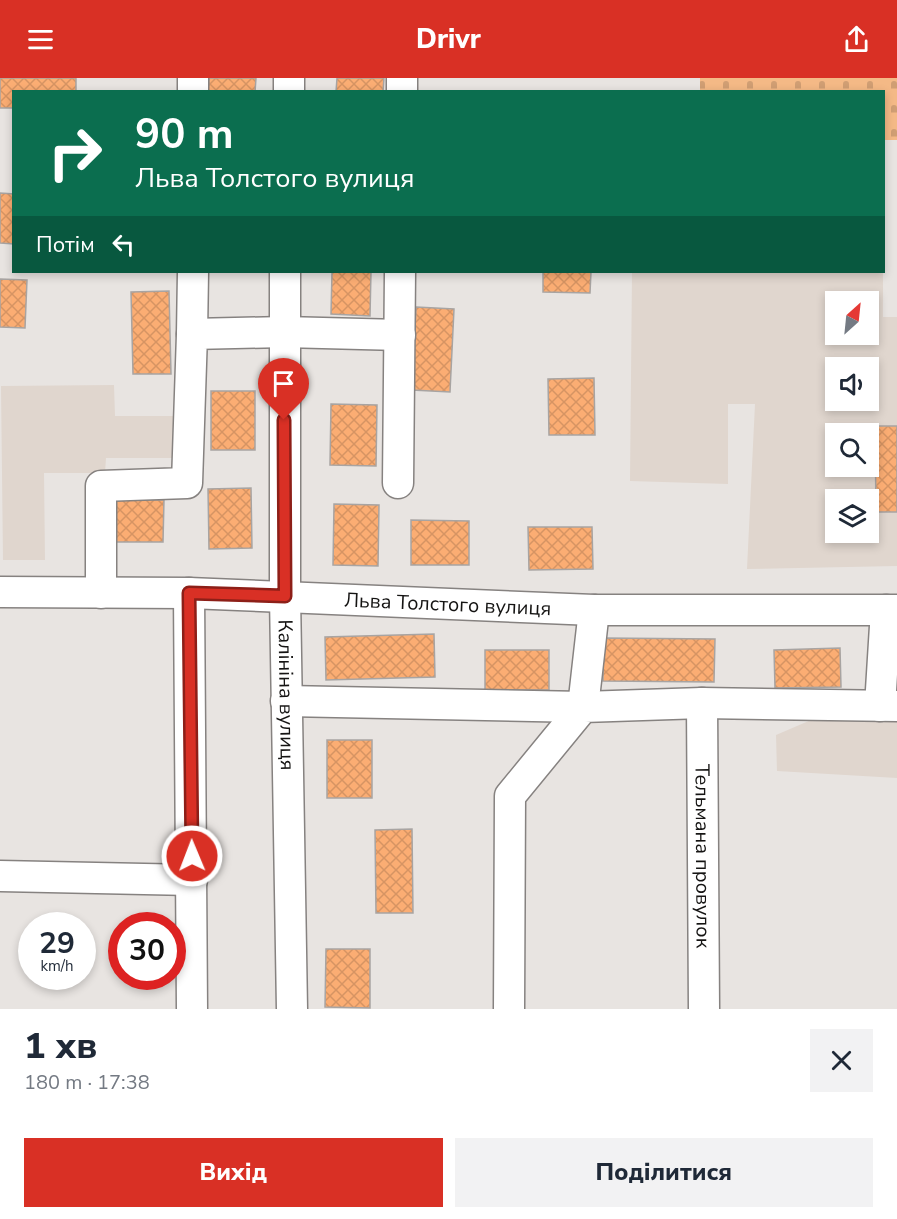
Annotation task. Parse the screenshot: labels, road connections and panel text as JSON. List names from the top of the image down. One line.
{"streets":{"street":["Льва Толстого вулиця","Калініна вулиця","Тельмана провулок"]},"crossings":[["Льва Толстого вулиця","Калініна вулиця"]],"north":"top right","page":{"header":"Drivr","turn":["90 m","Льва Толстого вулиця"],"then":"Потім","speed":"29 km/h","limit":"30","heading":["1 хв","180 m · 17:38"],"buttons":["Вихід","Поділитися"]}}
